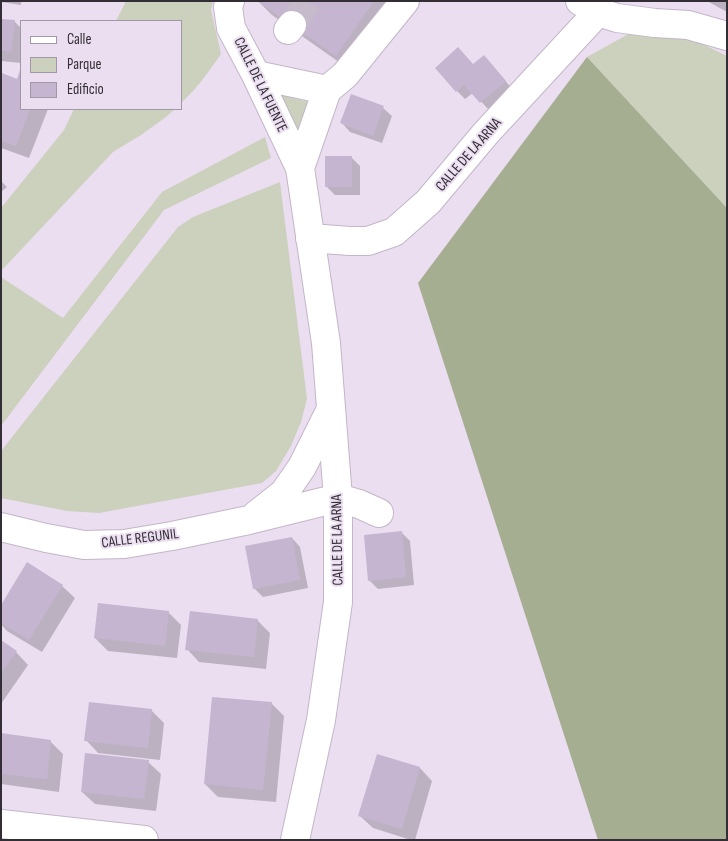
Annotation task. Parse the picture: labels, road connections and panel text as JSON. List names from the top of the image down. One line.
{"streets":{"street":["CALLE DE LA FUENTE","CALLE DE LA ARNA","CALLE REGUNIL"]},"crossings":[["CALLE DE LA FUENTE","CALLE DE LA ARNA"],["CALLE DE LA ARNA","CALLE REGUNIL"]],"legend":["Calle","Parque","Edificio"]}
